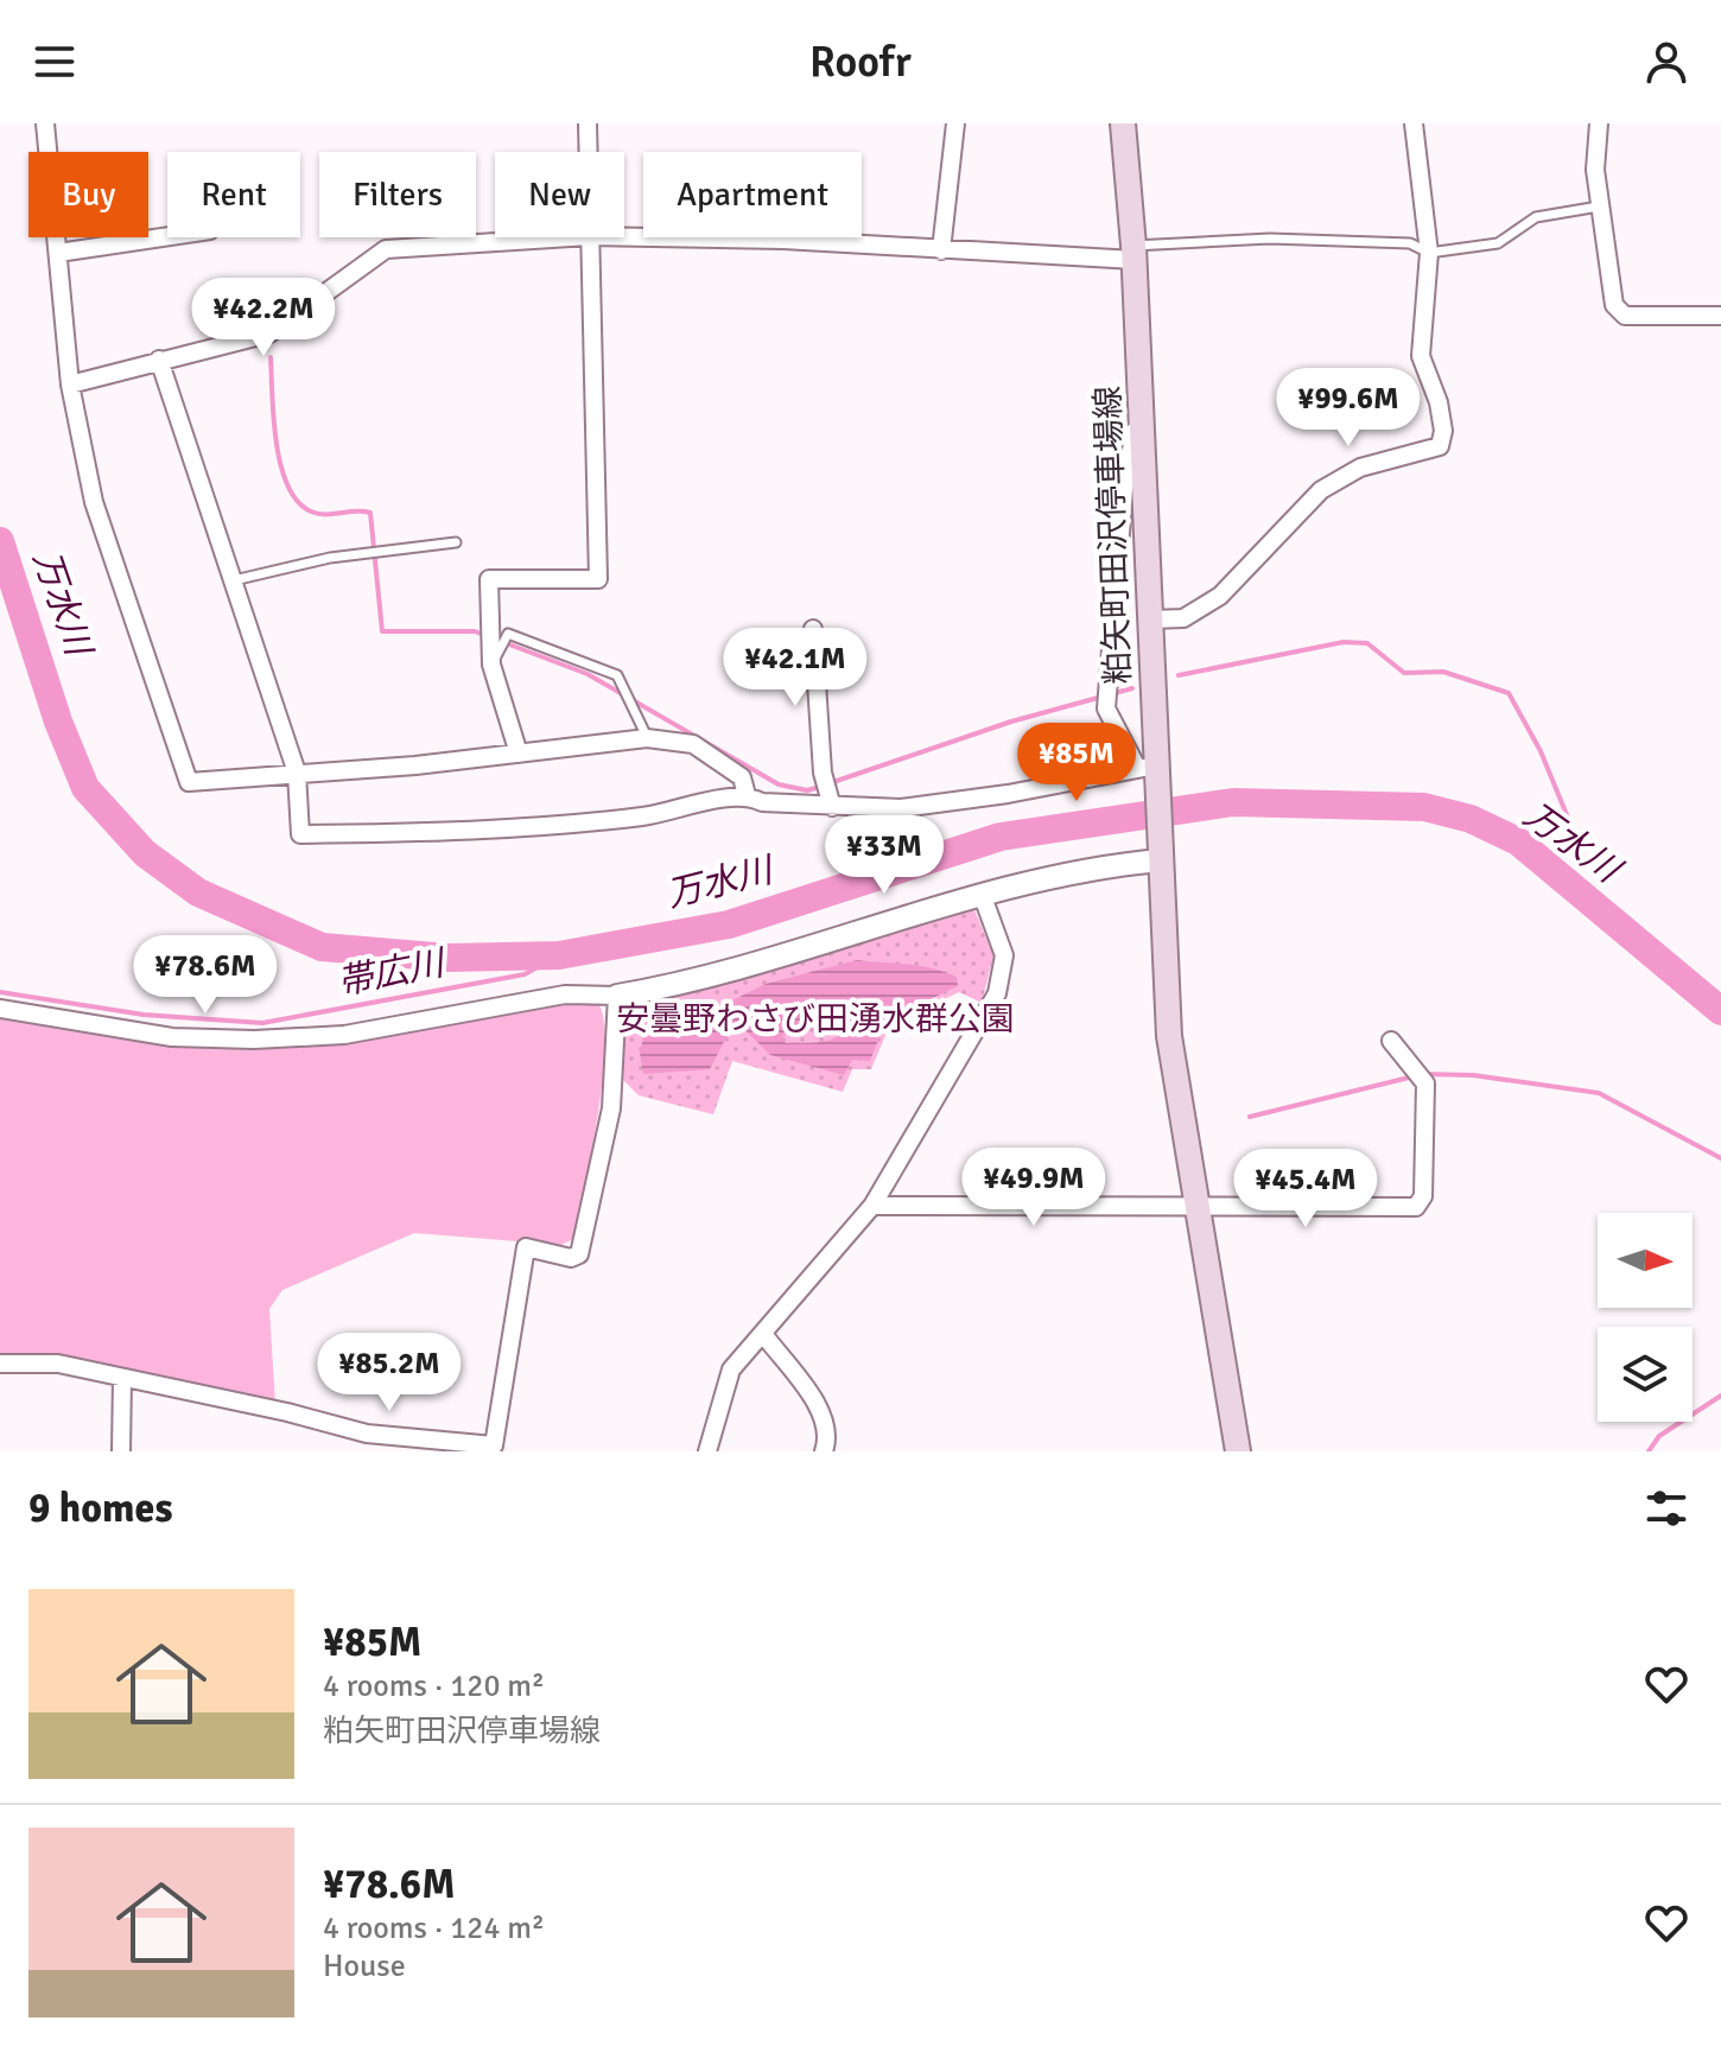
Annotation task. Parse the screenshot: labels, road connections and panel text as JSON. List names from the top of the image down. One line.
{"streets":{"main road":["粕矢町田沢停車場線"]},"water":["万水川","帯広川"],"parks":["安曇野わさび田湧水群公園"],"north":"right","page":{"header":"Roofr","chip":["Buy","Rent","Filters","New","Apartment"],"price":["¥42.2M","¥99.6M","¥42.1M","¥85M","¥33M","¥78.6M","¥49.9M","¥45.4M","¥85.2M"],"heading":"9 homes","list":[{"name":"¥85M","note":"4 rooms · 120 m² · 粕矢町田沢停車場線"},{"name":"¥78.6M","note":"4 rooms · 124 m² · House"}]}}
